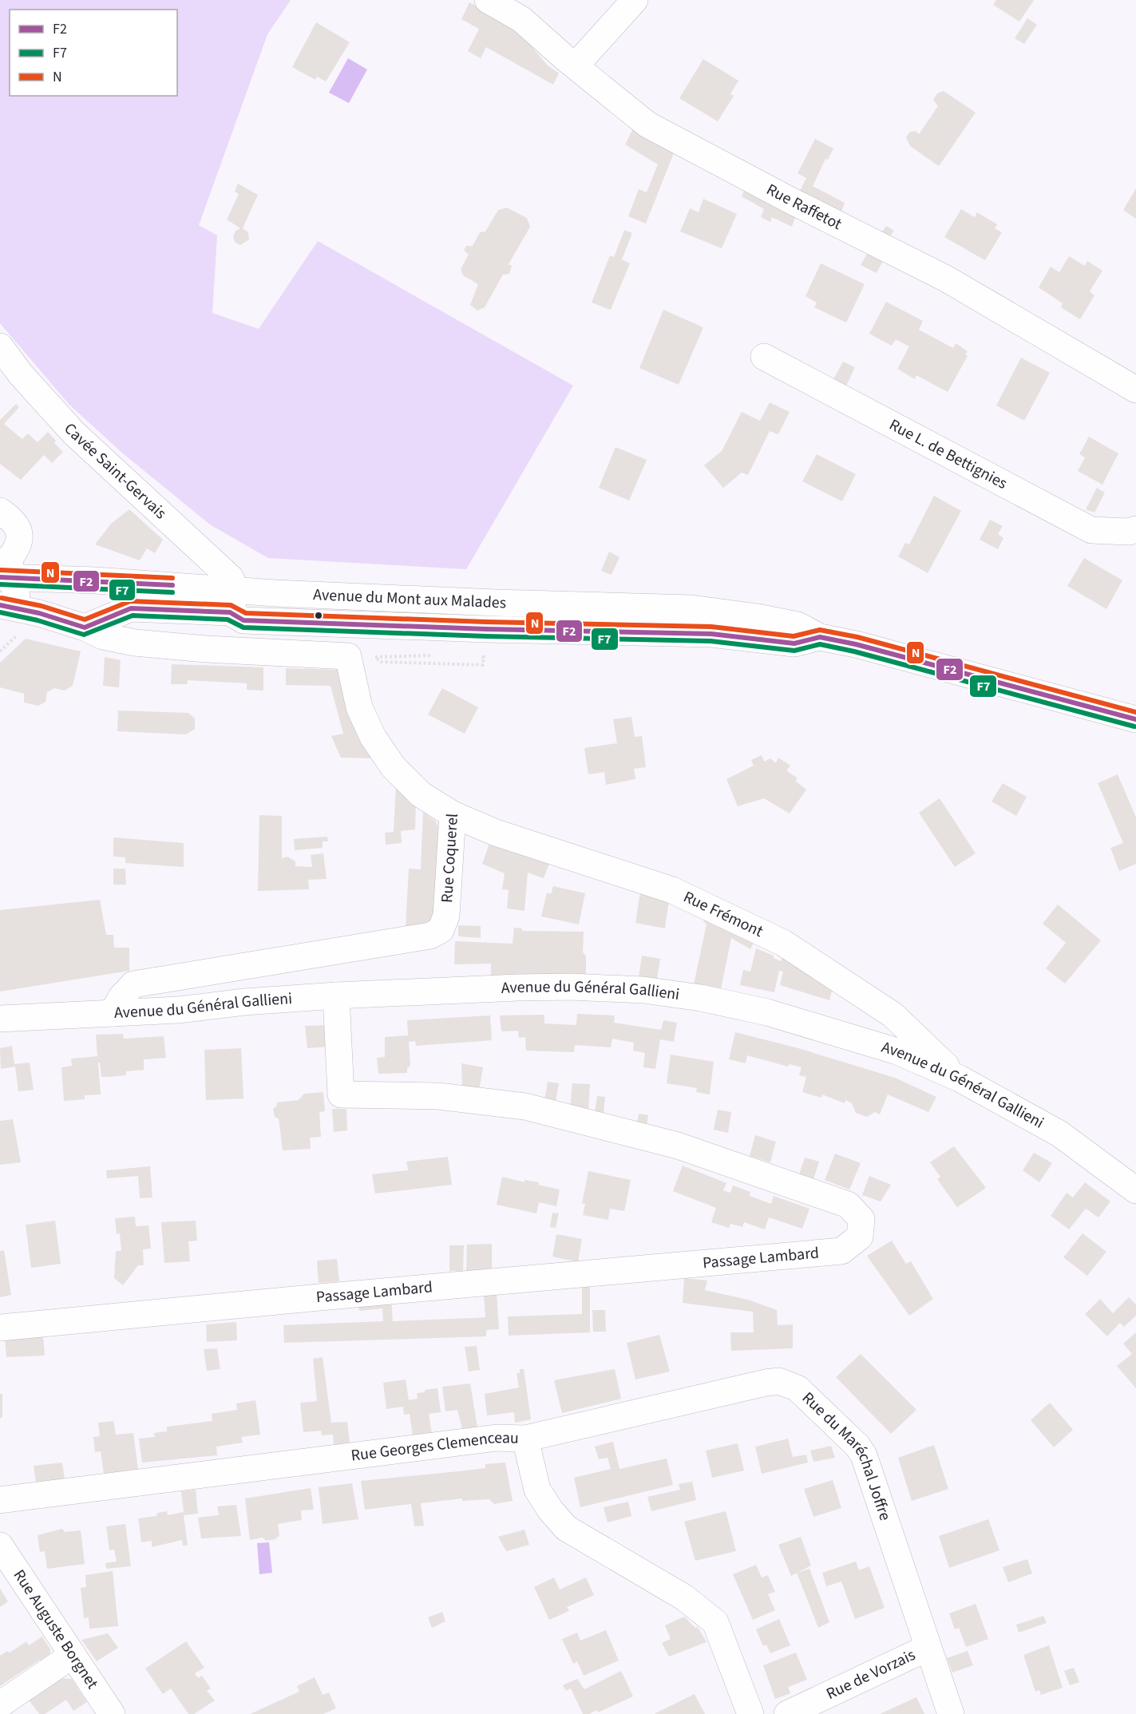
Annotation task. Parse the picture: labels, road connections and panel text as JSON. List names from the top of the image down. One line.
{"streets":{"street":["Rue Raffetot","Rue L. de Bettignies","Cavée Saint-Gervais","Avenue du Mont aux Malades","Rue Coquerel","Rue Frémont","Avenue du Général Gallieni","Passage Lambard","Rue Georges Clemenceau","Rue du Maréchal Joffre","Rue Auguste Borgnet","Rue de Vorzais"]},"crossings":[["Cavée Saint-Gervais","Avenue du Mont aux Malades"],["Rue Coquerel","Rue Frémont"],["Rue Coquerel","Avenue du Général Gallieni"],["Rue Frémont","Avenue du Général Gallieni"],["Avenue du Général Gallieni","Passage Lambard"],["Rue Georges Clemenceau","Rue du Maréchal Joffre"],["Rue du Maréchal Joffre","Rue de Vorzais"]],"lines":["transit line N","transit line F2","transit line F7"],"legend":["F2","F7","N"]}
